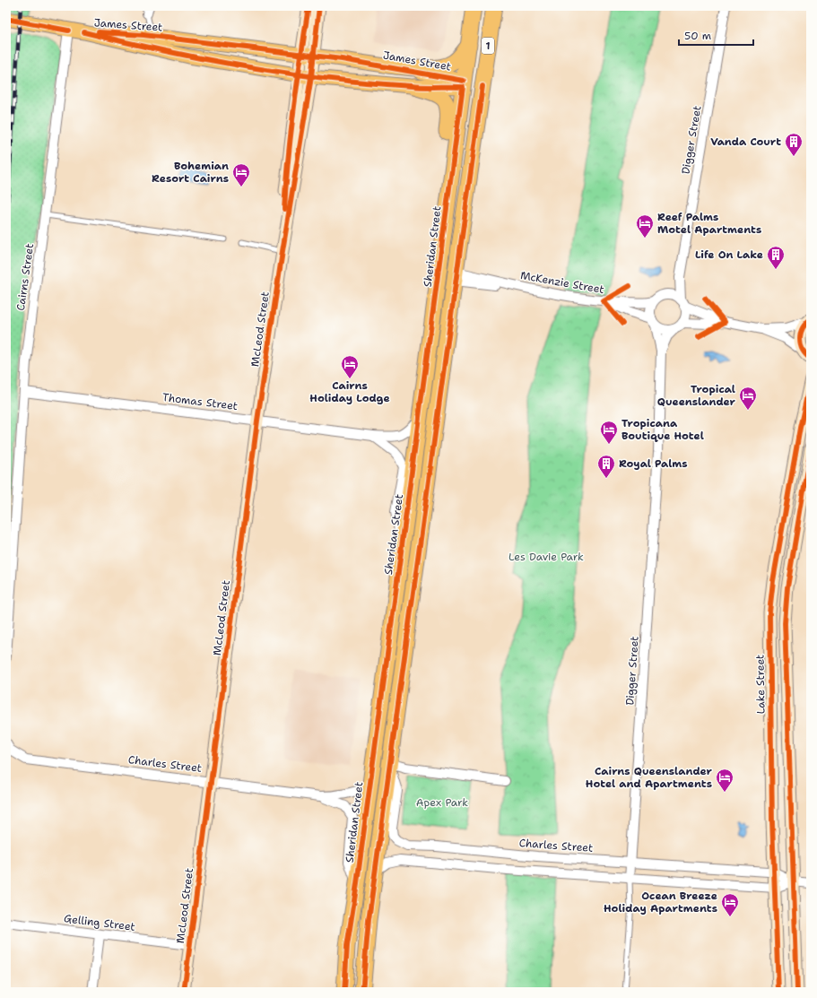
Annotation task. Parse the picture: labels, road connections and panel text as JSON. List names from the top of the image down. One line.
{"streets":{"highway":["1","Sheridan Street"],"main road":["James Street","McLeod Street","Lake Street"],"street":["Digger Street","Cairns Street","McKenzie Street","Thomas Street","Charles Street","Gelling Street"]},"crossings":[["James Street","Sheridan Street"],["James Street","Cairns Street"],["James Street","McLeod Street"],["1","McKenzie Street"],["1","Charles Street"],["Digger Street","McKenzie Street"],["Digger Street","Charles Street"],["Sheridan Street","Thomas Street"],["Sheridan Street","Charles Street"],["Cairns Street","Thomas Street"],["McLeod Street","Thomas Street"],["McLeod Street","Charles Street"],["McLeod Street","Gelling Street"],["Lake Street","Charles Street"]],"parks":["Les Davie Park","Apex Park"],"places":{"building":["Vanda Court","Life On Lake","Royal Palms"],"hotel":["Bohemian Resort Cairns","Reef Palms Motel Apartments","Cairns Holiday Lodge","Tropical Queenslander","Tropicana Boutique Hotel","Cairns Queenslander Hotel and Apartments","Ocean Breeze Holiday Apartments"]},"scale_bar":"50 m"}
